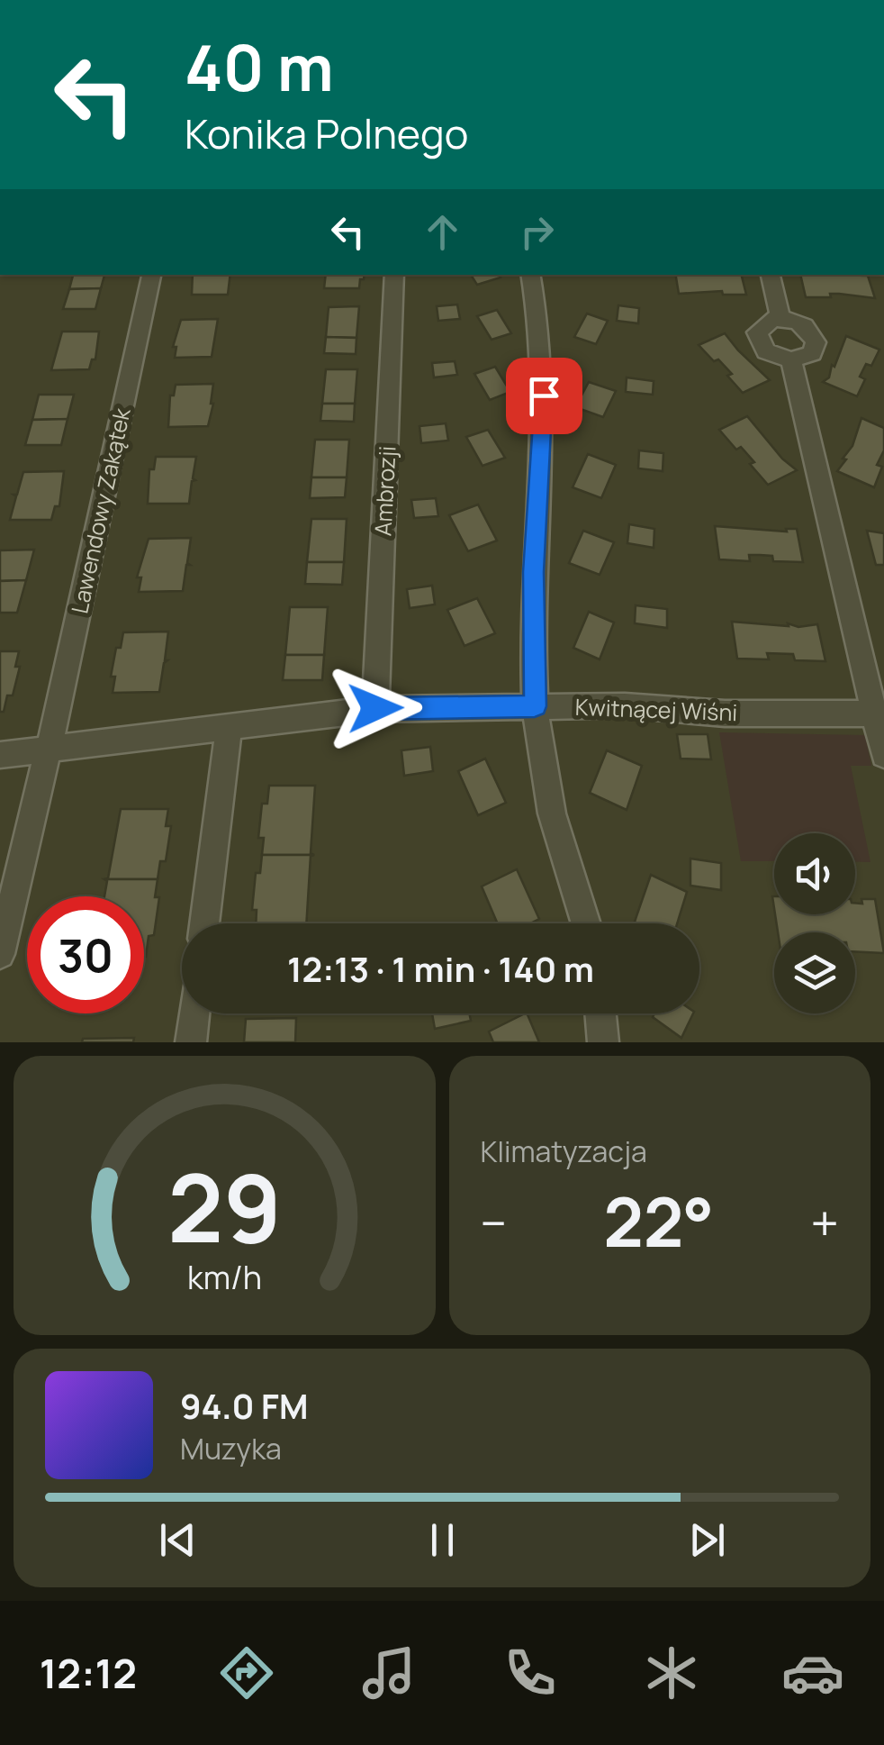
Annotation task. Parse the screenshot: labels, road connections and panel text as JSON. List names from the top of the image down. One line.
{"streets":{"street":["Ambrozji","Lawendowy Zakątek","Kwitnącej Wiśni"]},"crossings":[["Ambrozji","Kwitnącej Wiśni"],["Lawendowy Zakątek","Kwitnącej Wiśni"]],"page":{"turn":["40 m","Konika Polnego"],"limit":"30","trip":"12:13 · 1 min · 140 m","tile":"Klimatyzacja","heat":["−","22°","+"],"song":["94.0 FM","Muzyka"],"tabs":"12:12","gauge":["29","km/h"]}}
